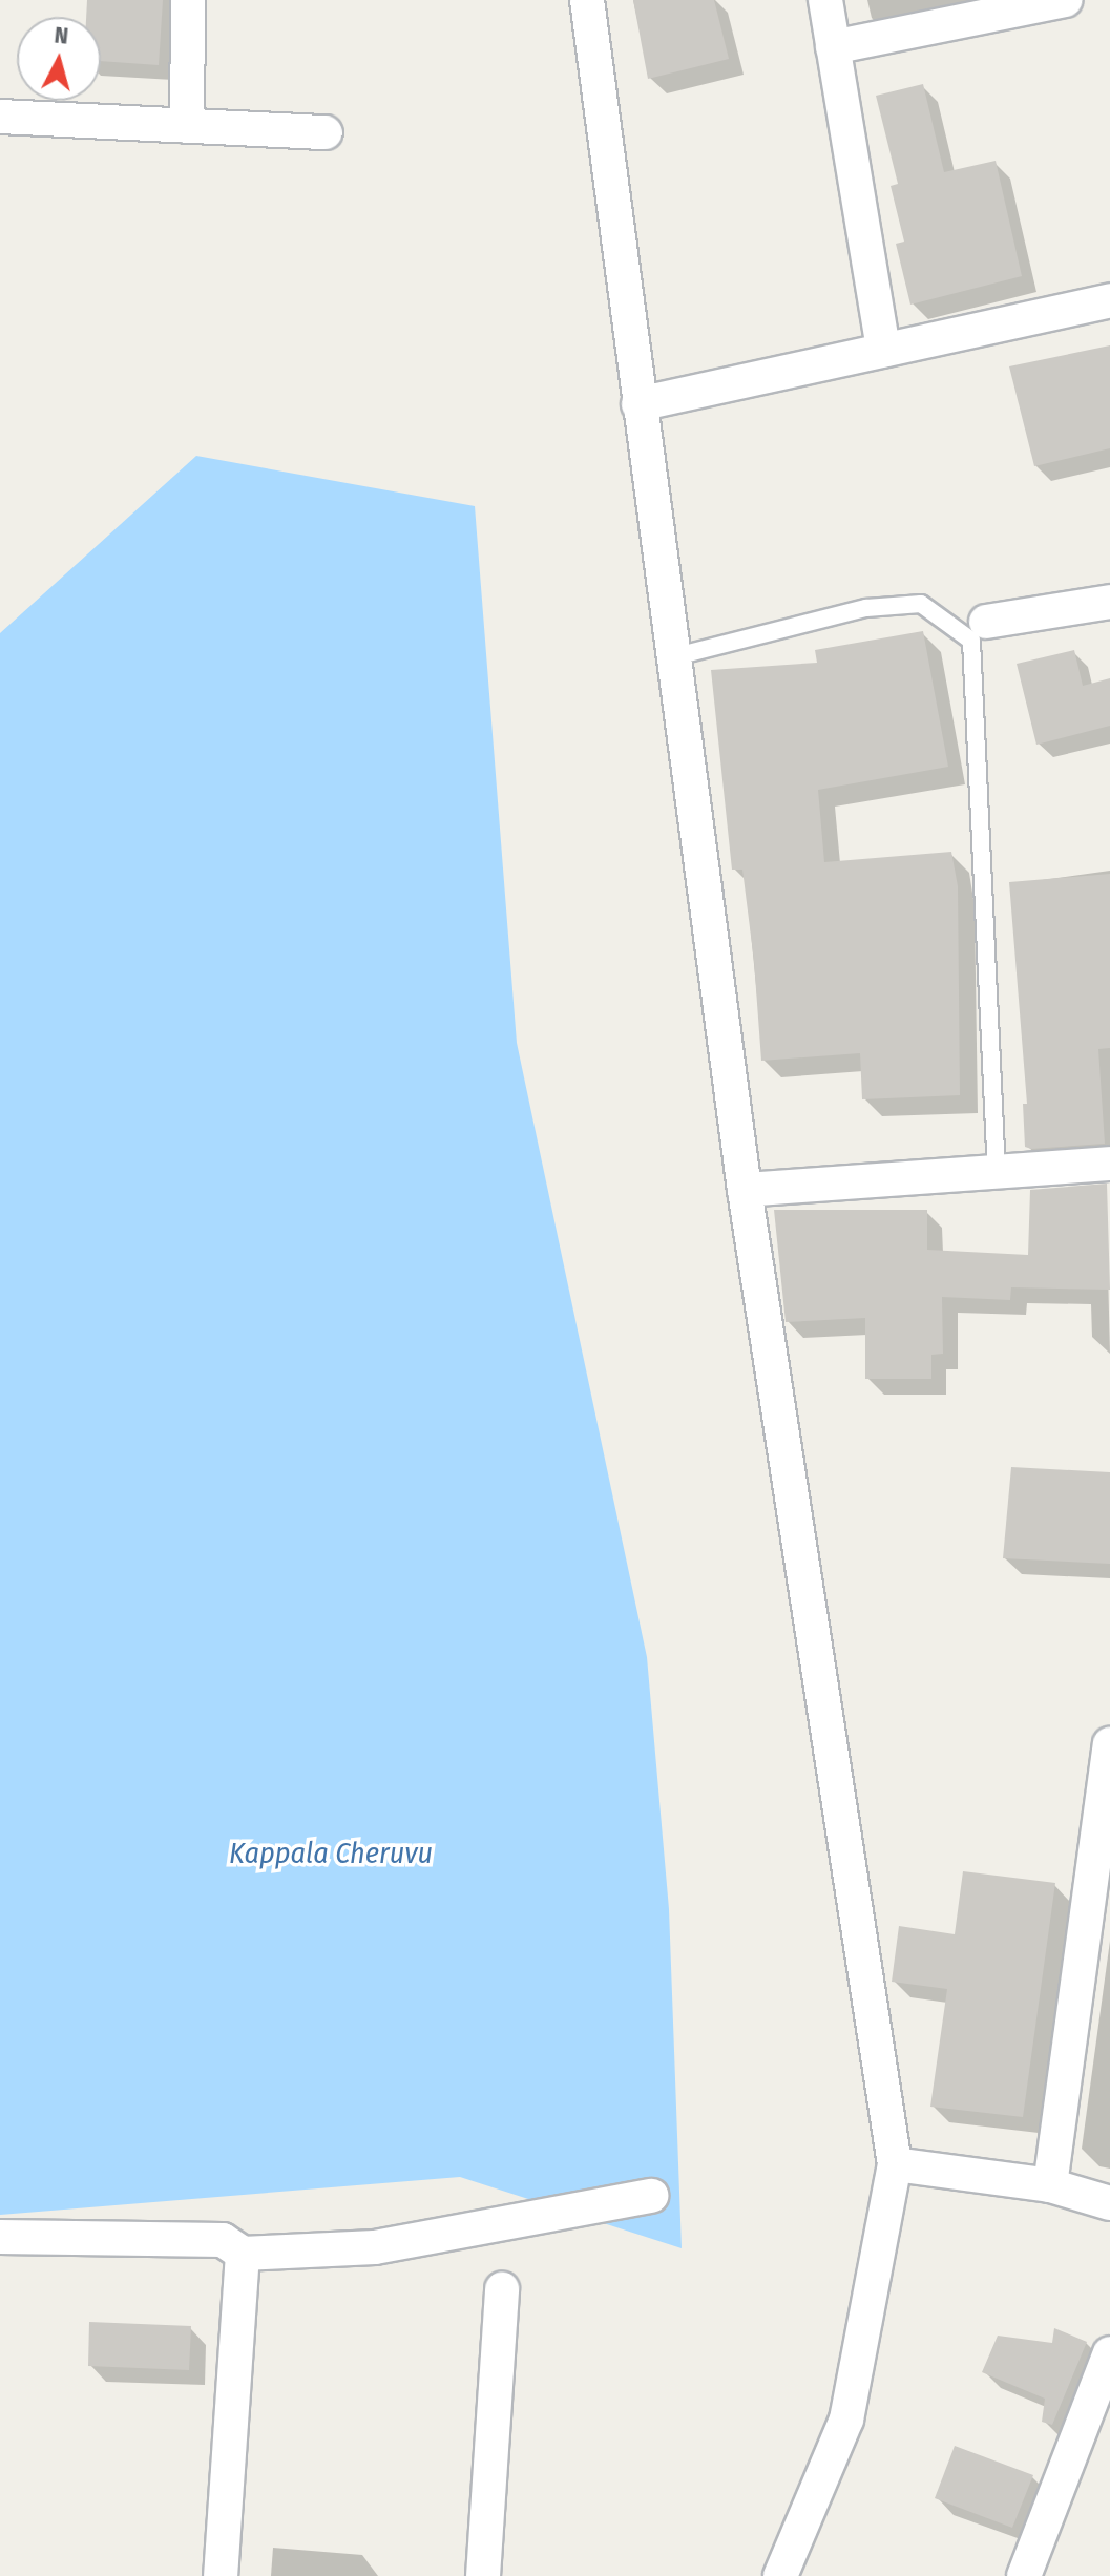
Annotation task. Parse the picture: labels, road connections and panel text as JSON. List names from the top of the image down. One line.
{"water":["Kappala Cheruvu"],"north":"top"}
